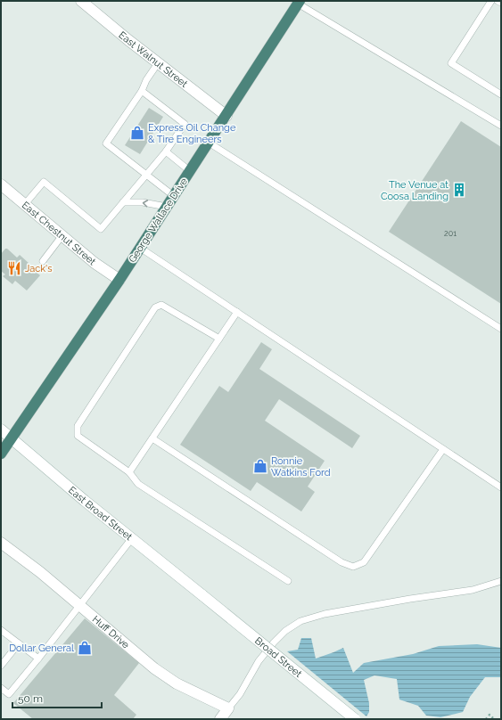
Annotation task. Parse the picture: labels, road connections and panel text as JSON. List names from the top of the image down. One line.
{"streets":{"highway":["George Wallace Drive"],"street":["East Walnut Street","East Chestnut Street","East Broad Street","Huff Drive","Broad Street"]},"crossings":[["East Walnut Street","George Wallace Drive"],["George Wallace Drive","East Chestnut Street"],["George Wallace Drive","East Broad Street"],["East Broad Street","Broad Street"]],"places":{"shop":["Express Oil Change & Tire Engineers","Ronnie Watkins Ford","Dollar General"],"building":["The Venue at Coosa Landing"],"restaurant":["Jack's"]},"house_numbers":["201"],"scale_bar":"50 m"}
